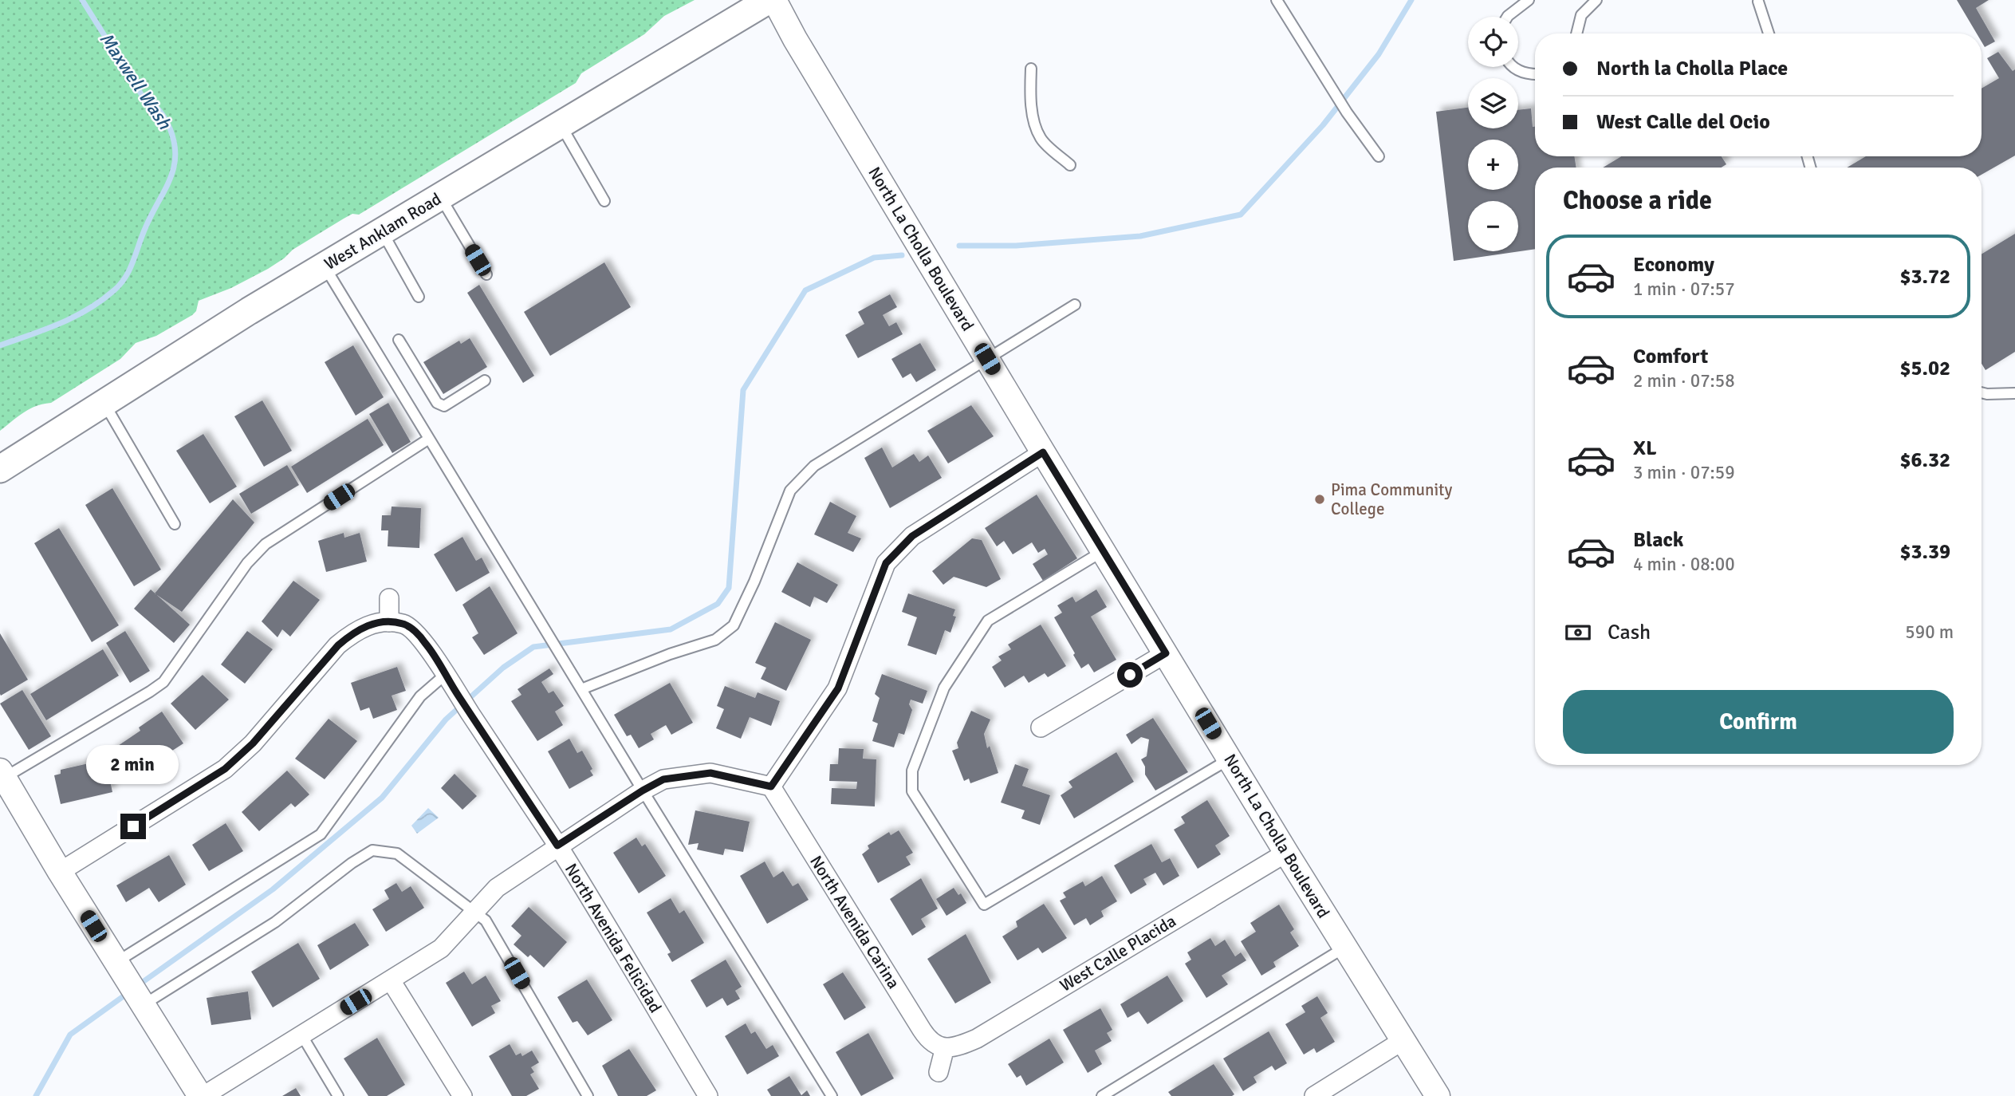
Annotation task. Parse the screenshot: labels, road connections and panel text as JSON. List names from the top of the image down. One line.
{"streets":{"main road":["West Anklam Road"],"street":["North La Cholla Boulevard","North Avenida Carina","North Avenida Felicidad","West Calle Placida"]},"crossings":[["North La Cholla Boulevard","West Calle Placida"],["North Avenida Carina","West Calle Placida"]],"water":["Maxwell Wash"],"places":["Pima Community College"],"page":{"map_buttons":["+","−"],"banner":["North la Cholla Place","West Calle del Ocio"],"heading":"Choose a ride","list":[{"name":"Economy","note":"1 min · 07:57","value":"$3.72"},{"name":"Comfort","note":"2 min · 07:58","value":"$5.02"},{"name":"XL","note":"3 min · 07:59","value":"$6.32"},{"name":"Black","note":"4 min · 08:00","value":"$3.39"}],"pay":["Cash","590 m"],"buttons":"Confirm","bubble":"2 min"}}
